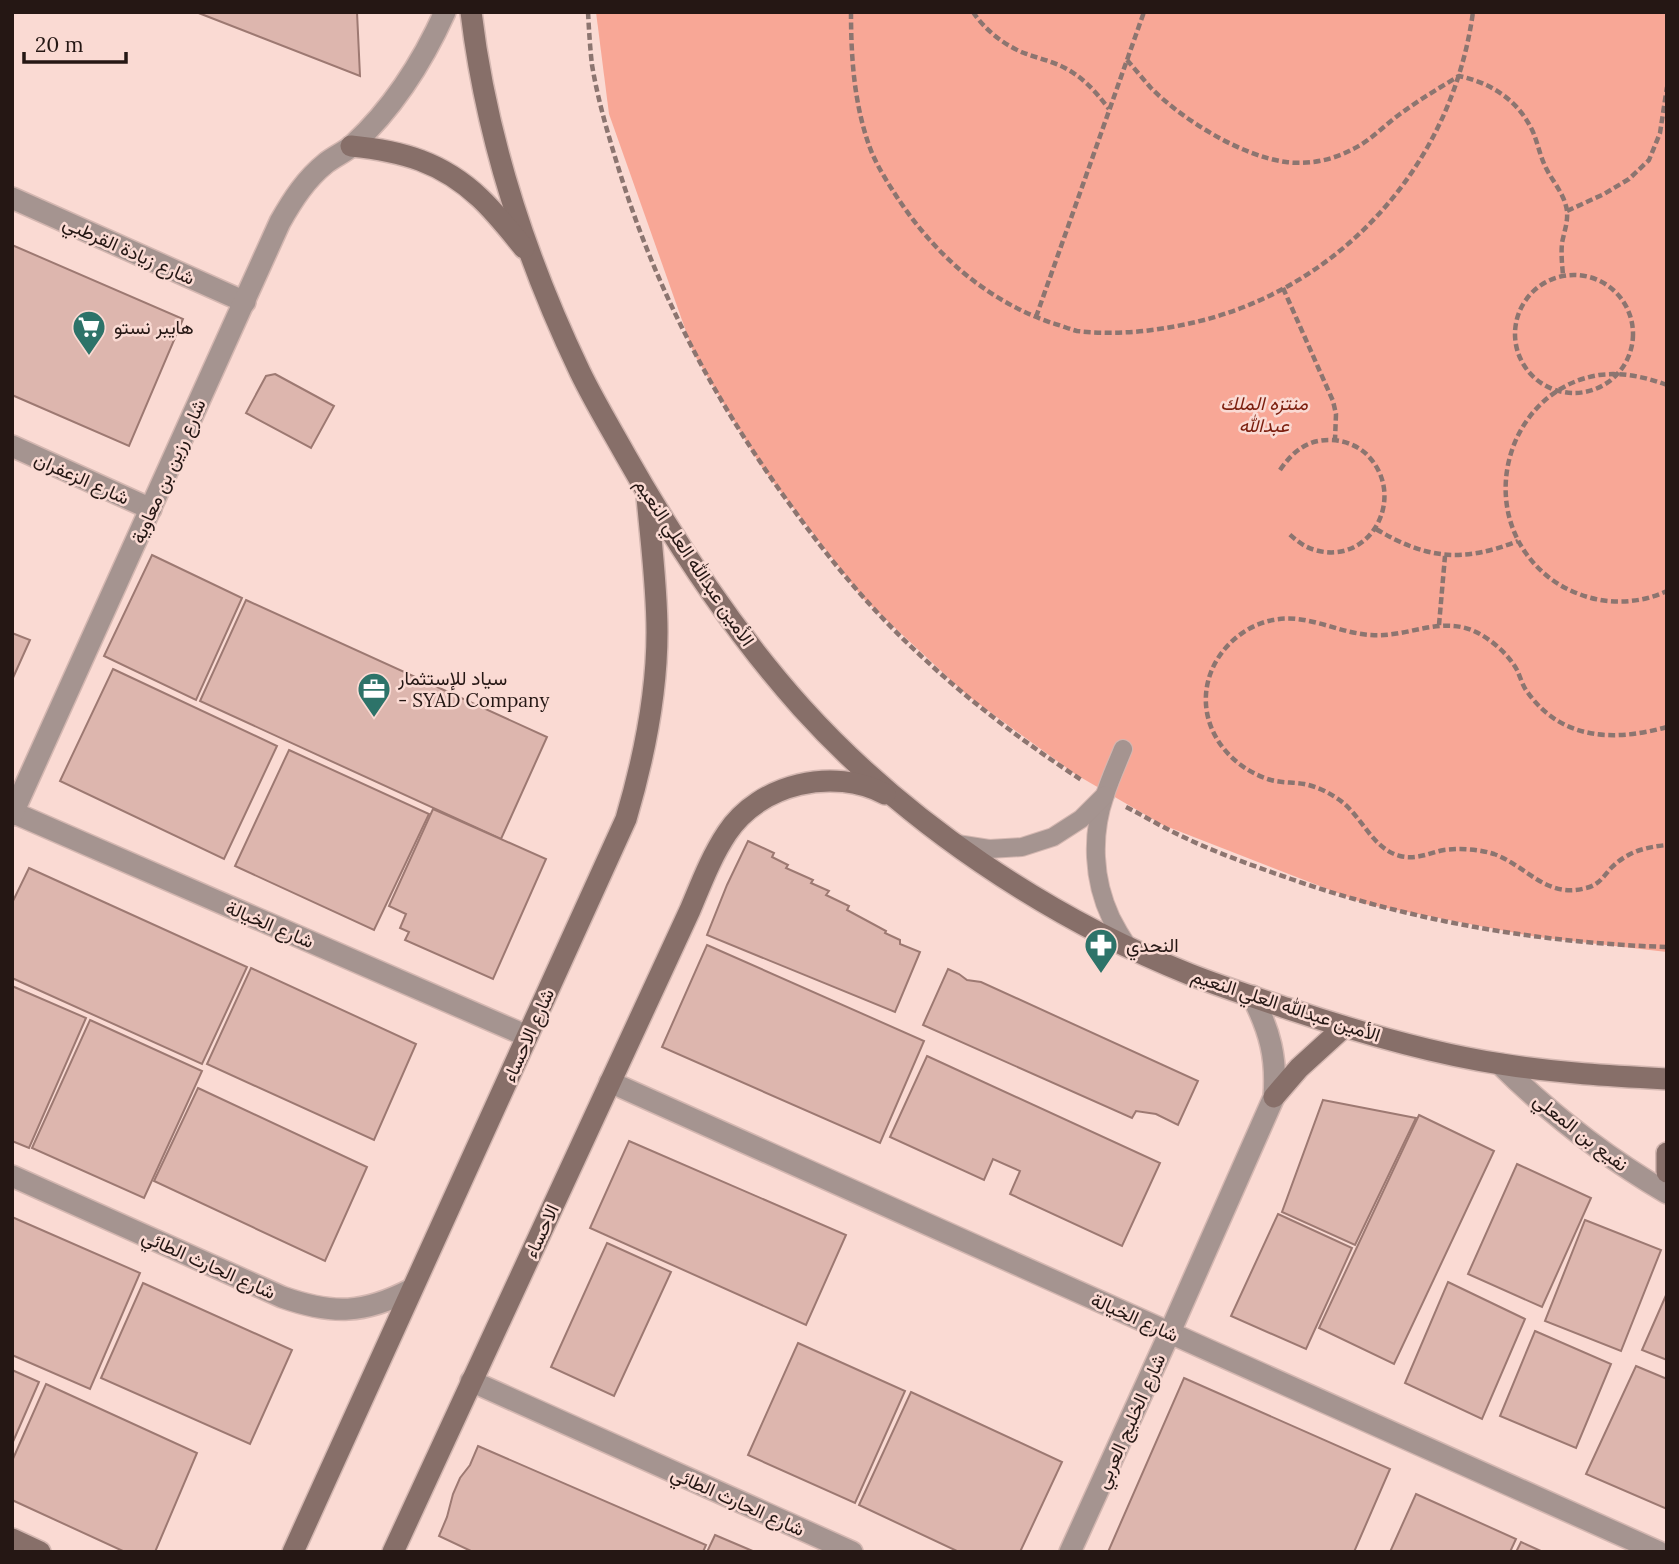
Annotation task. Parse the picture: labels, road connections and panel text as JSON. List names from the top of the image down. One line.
{"streets":{"main road":["الأمين عبدالله العلي النعيم","شارع الاحساء","الاحساء"],"street":["شارع زيادة القرطبي","شارع رزين بن معاوية","شارع الزعفران","شارع الخيالة","نفيع بن المعلي","شارع الحارث الطائي","شارع الخليج العربي"]},"crossings":[["شارع زيادة القرطبي","شارع رزين بن معاوية"],["شارع رزين بن معاوية","شارع الزعفران"],["شارع رزين بن معاوية","شارع الخيالة"],["الأمين عبدالله العلي النعيم","شارع الاحساء"],["الأمين عبدالله العلي النعيم","نفيع بن المعلي"],["الأمين عبدالله العلي النعيم","الاحساء"],["شارع الخيالة","شارع الاحساء"],["شارع الخيالة","الاحساء"],["شارع الخيالة","شارع الخليج العربي"],["شارع الاحساء","شارع الحارث الطائي"],["الاحساء","شارع الحارث الطائي"]],"parks":["منتزه الملك عبدالله"],"places":{"supermarket":["هايبر نستو"],"office":["سياد للإستثمار - SYAD Company"],"pharmacy":["النحدي"]},"scale_bar":"20 m"}
